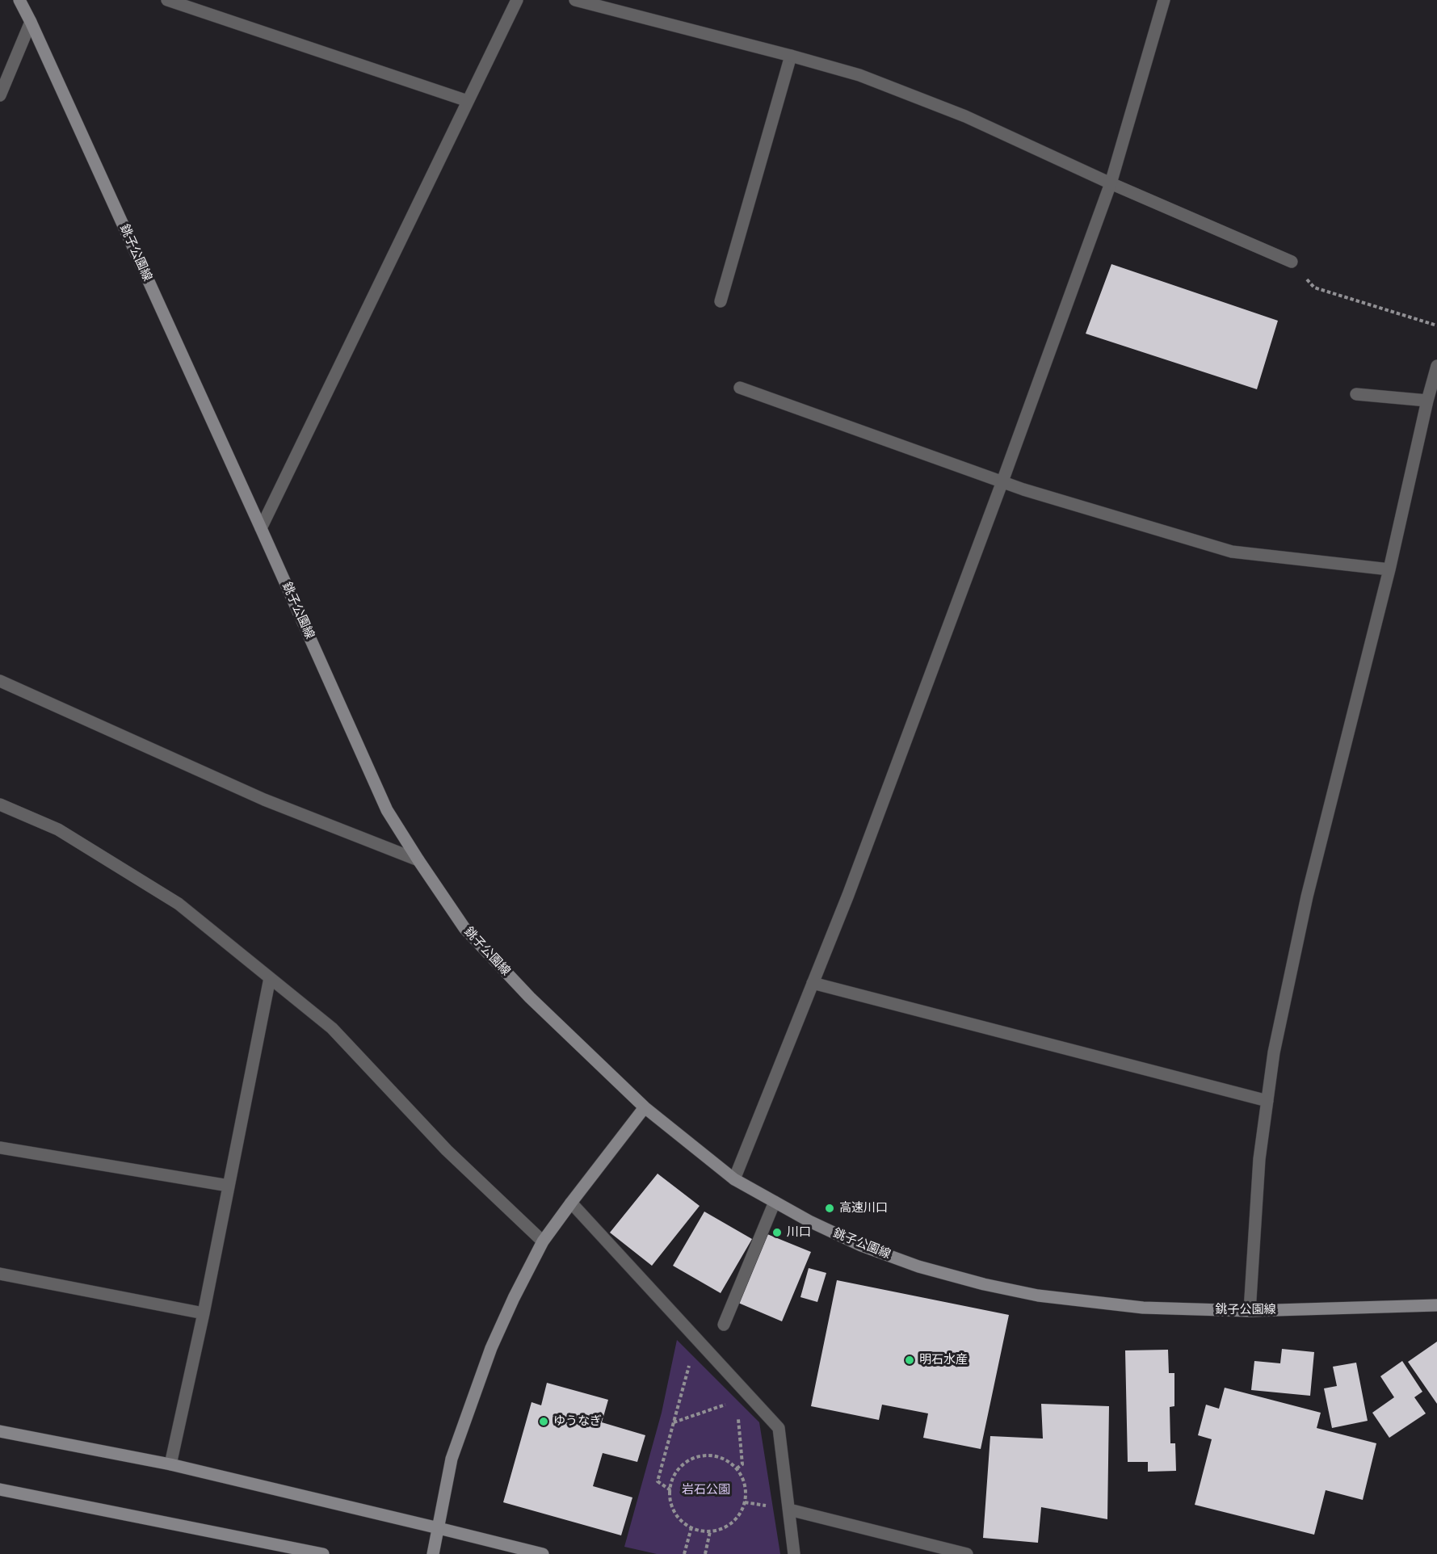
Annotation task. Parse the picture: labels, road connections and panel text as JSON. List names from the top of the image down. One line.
{"streets":{"main road":["銚子公園線"]},"parks":["岩石公園"],"places":["高速川口","川口","明石水産","ゆうなぎ"]}
